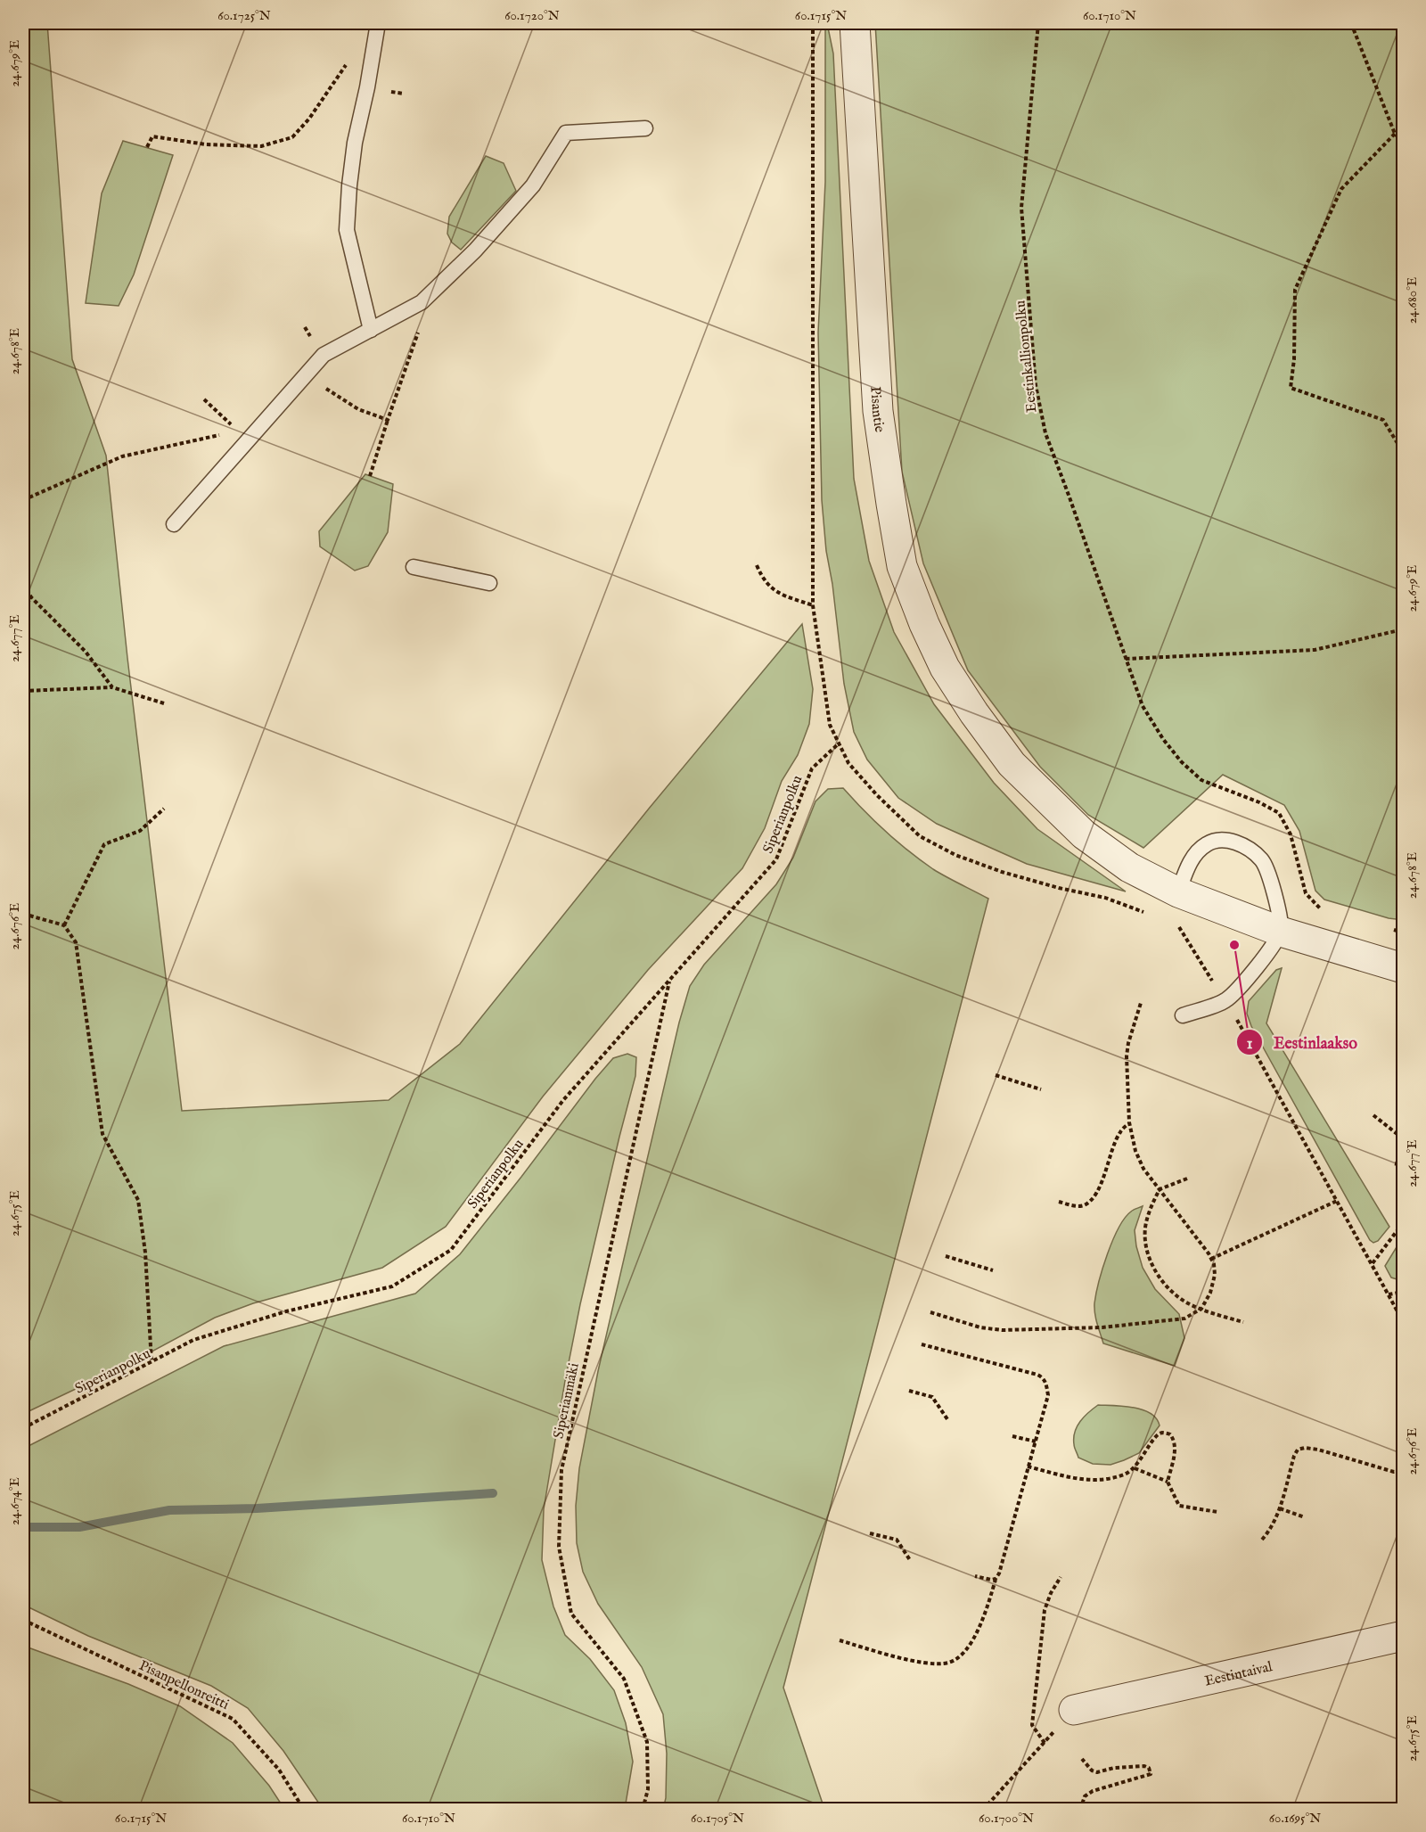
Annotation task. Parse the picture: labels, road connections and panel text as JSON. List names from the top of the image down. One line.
{"streets":{"street":["Pisantie","Eestintaival"],"path":["Eestinkallionpolku","Siperianpolku","Siperianmäki","Pisanpellonreitti"]},"crossings":[["Siperianpolku","Siperianmäki"]],"places":["Eestinlaakso"],"coordinates":["60.1725°N","60.1720°N","60.1715°N","60.1710°N","24.679°E","24.680°E","24.678°E","24.677°E","24.676°E","24.675°E","24.674°E","60.1705°N","60.1700°N","60.1695°N"]}
